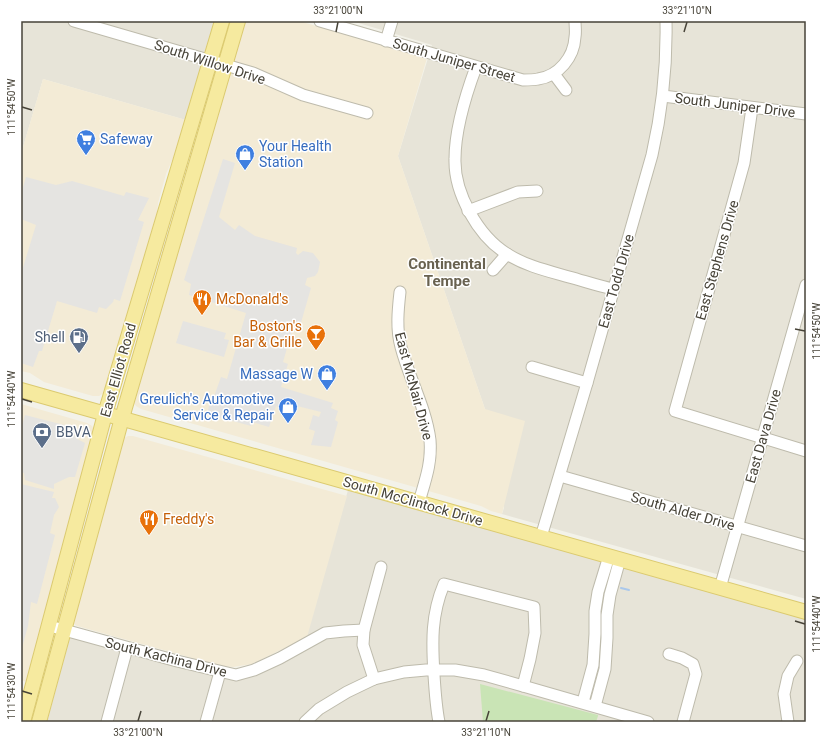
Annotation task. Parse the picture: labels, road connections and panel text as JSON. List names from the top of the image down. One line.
{"streets":{"main road":["East Elliot Road","South McClintock Drive"],"street":["South Juniper Street","South Willow Drive","South Juniper Drive","East Stephens Drive","East Todd Drive","East McNair Drive","East Dava Drive","South Alder Drive","South Kachina Drive"]},"crossings":[["South Willow Drive","East Elliot Road"],["South Juniper Drive","East Stephens Drive"],["South Juniper Drive","East Todd Drive"],["East Stephens Drive","East Dava Drive"],["East Todd Drive","South McClintock Drive"],["East Todd Drive","South Alder Drive"],["East Elliot Road","South McClintock Drive"],["East Elliot Road","South Kachina Drive"],["East McNair Drive","South McClintock Drive"],["East Dava Drive","South McClintock Drive"],["East Dava Drive","South Alder Drive"]],"districts":["Continental Tempe"],"places":{"supermarket":["Safeway"],"shop":["Your Health Station","Massage W","Greulich's Automotive Service & Repair"],"restaurant":["McDonald's","Freddy's"],"bar":["Boston's Bar & Grille"],"fuel station":["Shell"],"bank":["BBVA"]},"coordinates":["33°21'00\"N","33°21'10\"N","111°54'50\"W","111°54'40\"W","111°54'30\"W"]}
